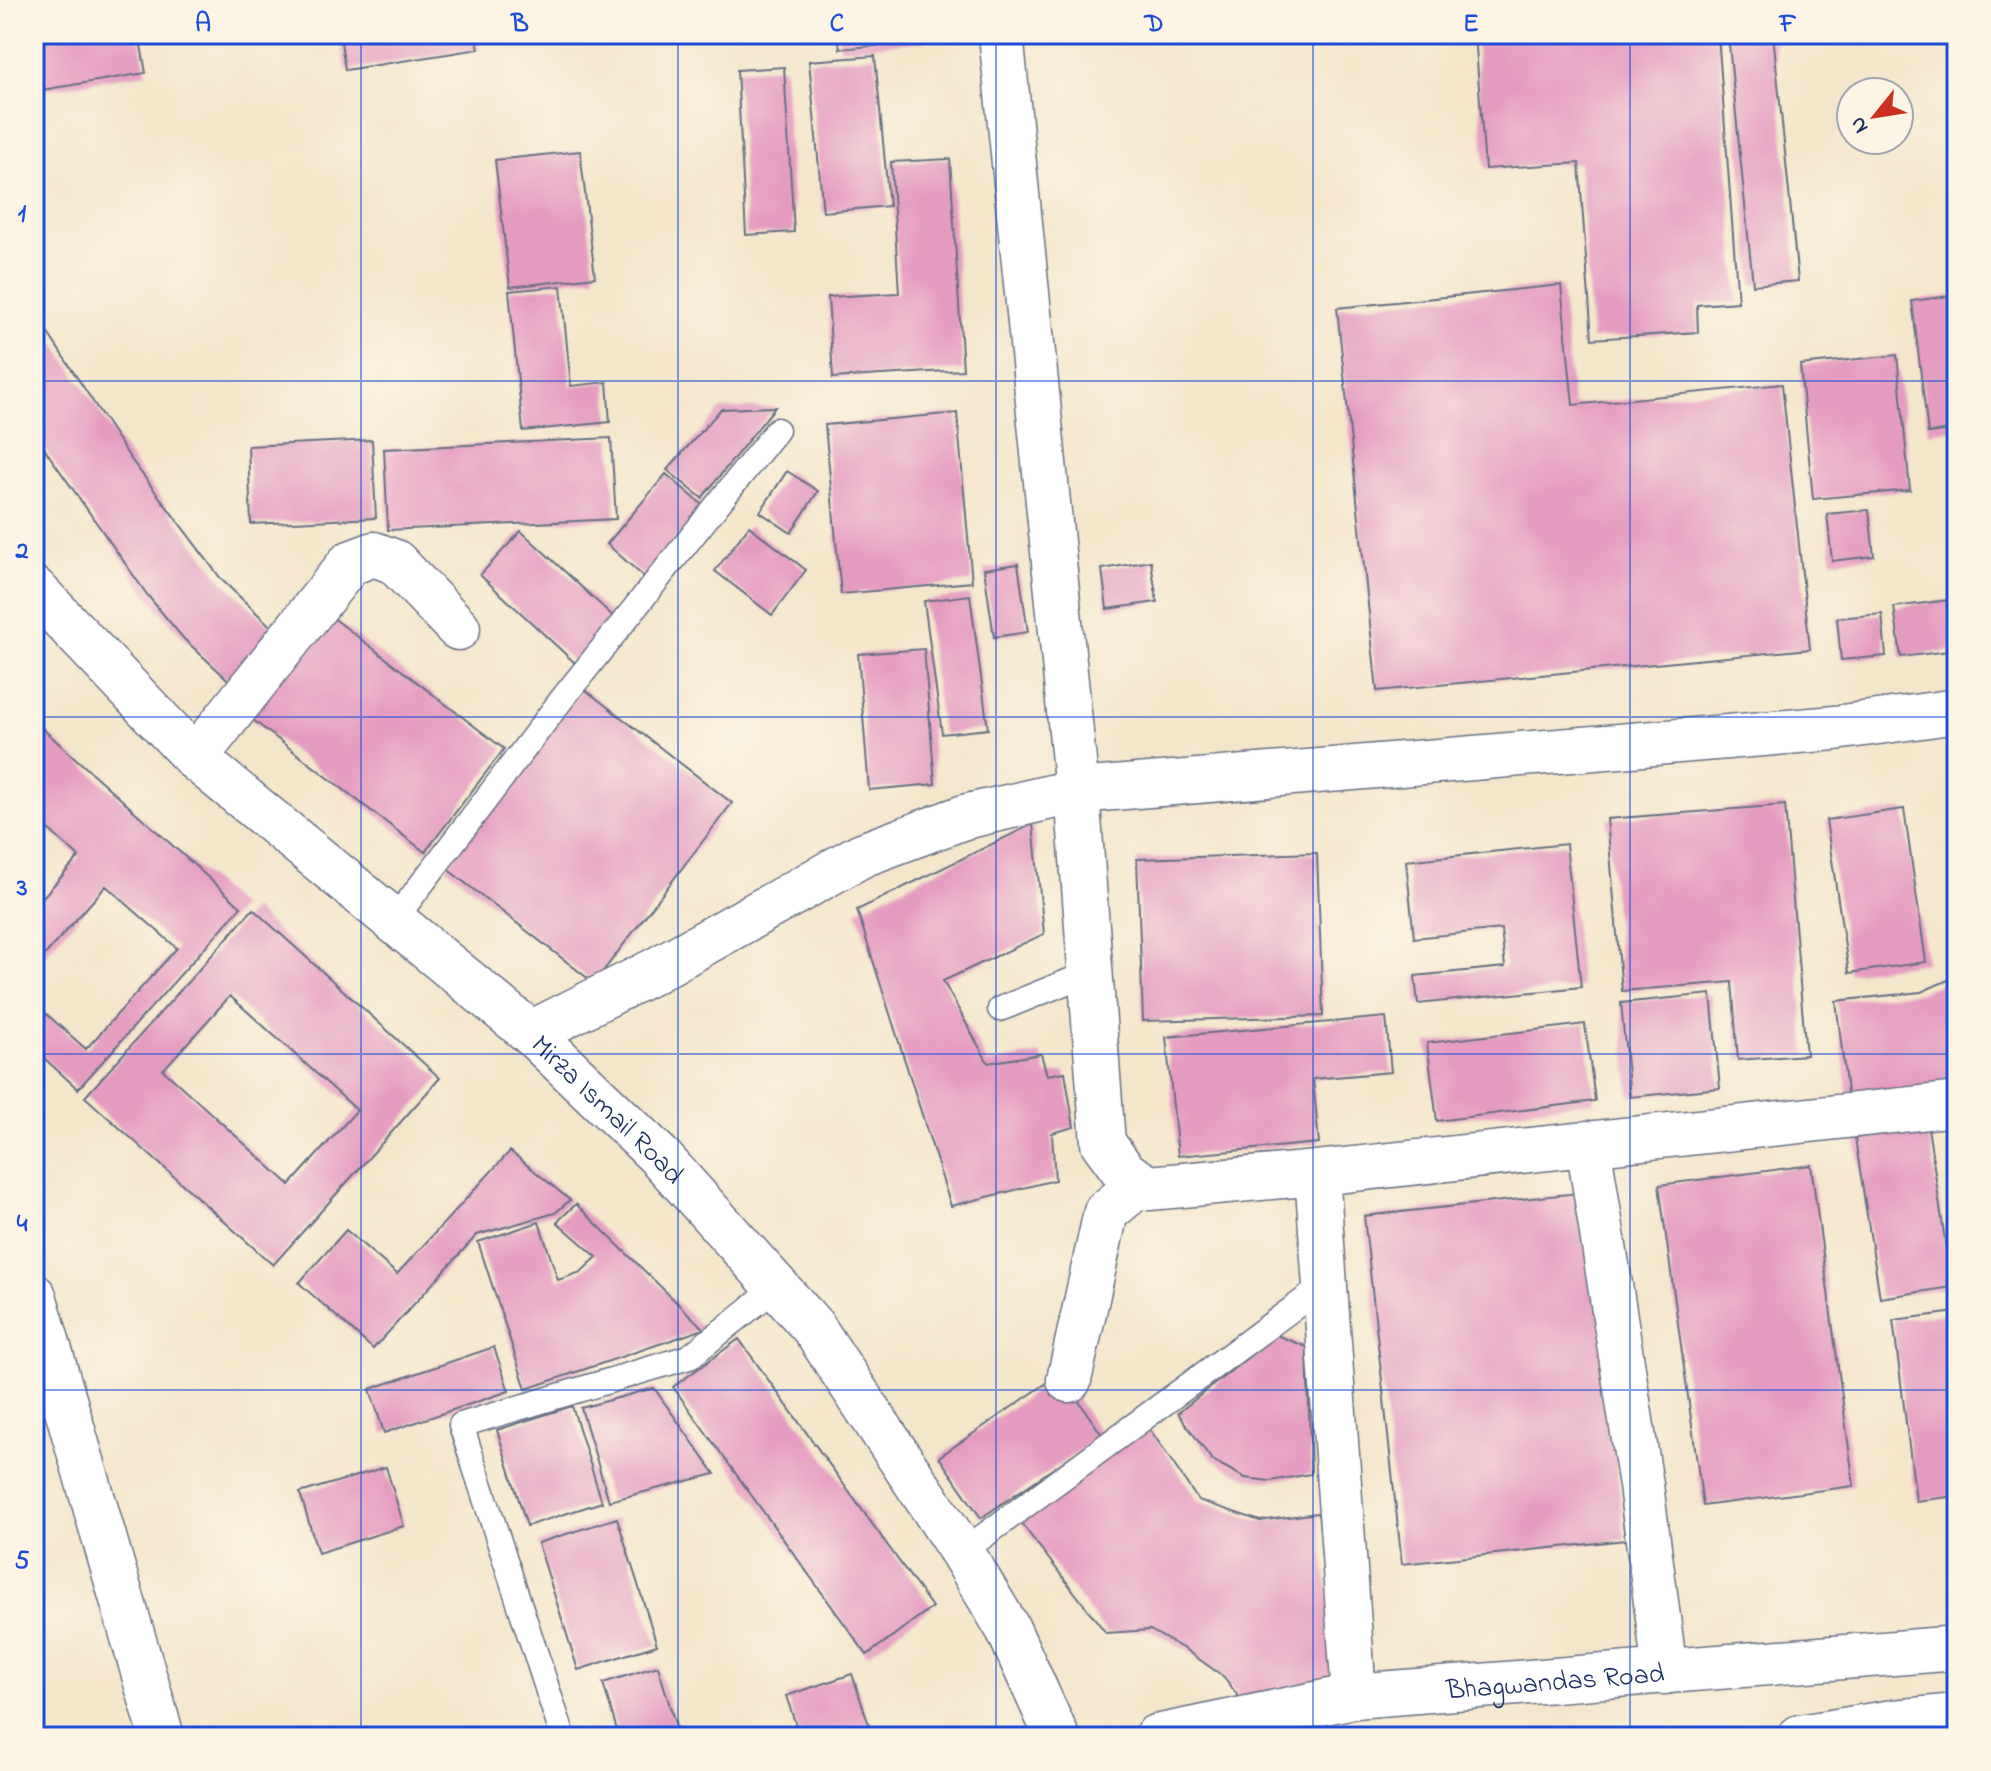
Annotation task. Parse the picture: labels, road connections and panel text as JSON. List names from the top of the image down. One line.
{"streets":{"main road":["Mirza Ismail Road","Bhagwandas Road"]},"north":"bottom left","grid":{"columns":["A","B","C","D","E","F"],"rows":["1","2","3","4","5"]}}
